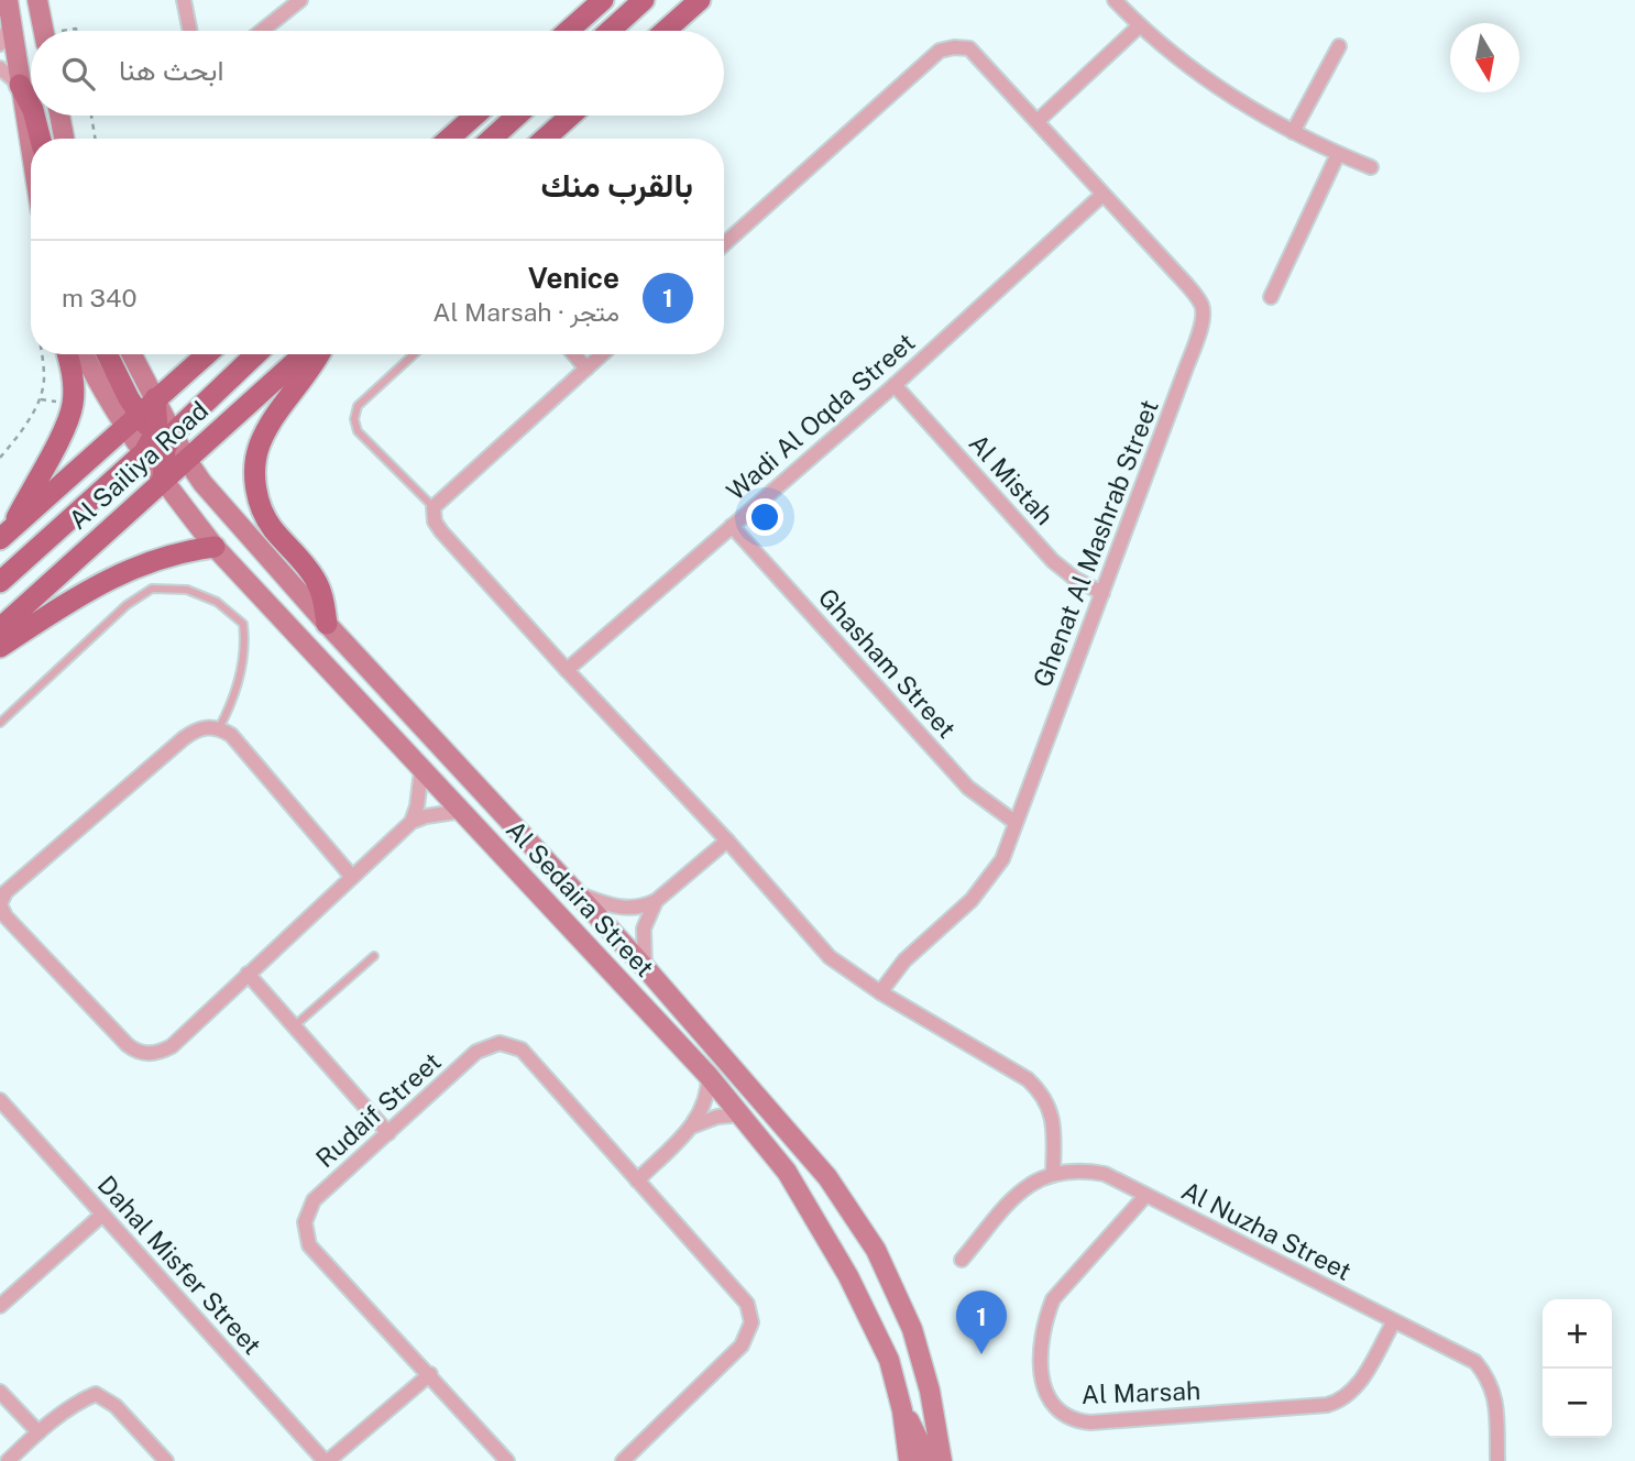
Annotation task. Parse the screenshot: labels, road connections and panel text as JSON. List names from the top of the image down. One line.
{"streets":{"main road":["Al Sailiya Road","Al Sedaira Street"],"street":["Wadi Al Oqda Street","Al Mistah","Ghenat Al Mashrab Street","Ghasham Street","Rudaif Street","Al Nuzha Street","Dahal Misfer Street","Al Marsah"]},"crossings":[["Wadi Al Oqda Street","Al Mistah"],["Wadi Al Oqda Street","Ghenat Al Mashrab Street"],["Wadi Al Oqda Street","Ghasham Street"],["Al Sailiya Road","Al Sedaira Street"],["Al Mistah","Ghenat Al Mashrab Street"],["Ghenat Al Mashrab Street","Ghasham Street"],["Al Nuzha Street","Al Marsah"]],"north":"bottom","page":{"search":"ابحث هنا","heading":"بالقرب منك","list":[{"mark":"1","name":"Venice","note":"متجر · Al Marsah","value":"340 m"}],"pins":"1","map_buttons":["+","−"]}}
